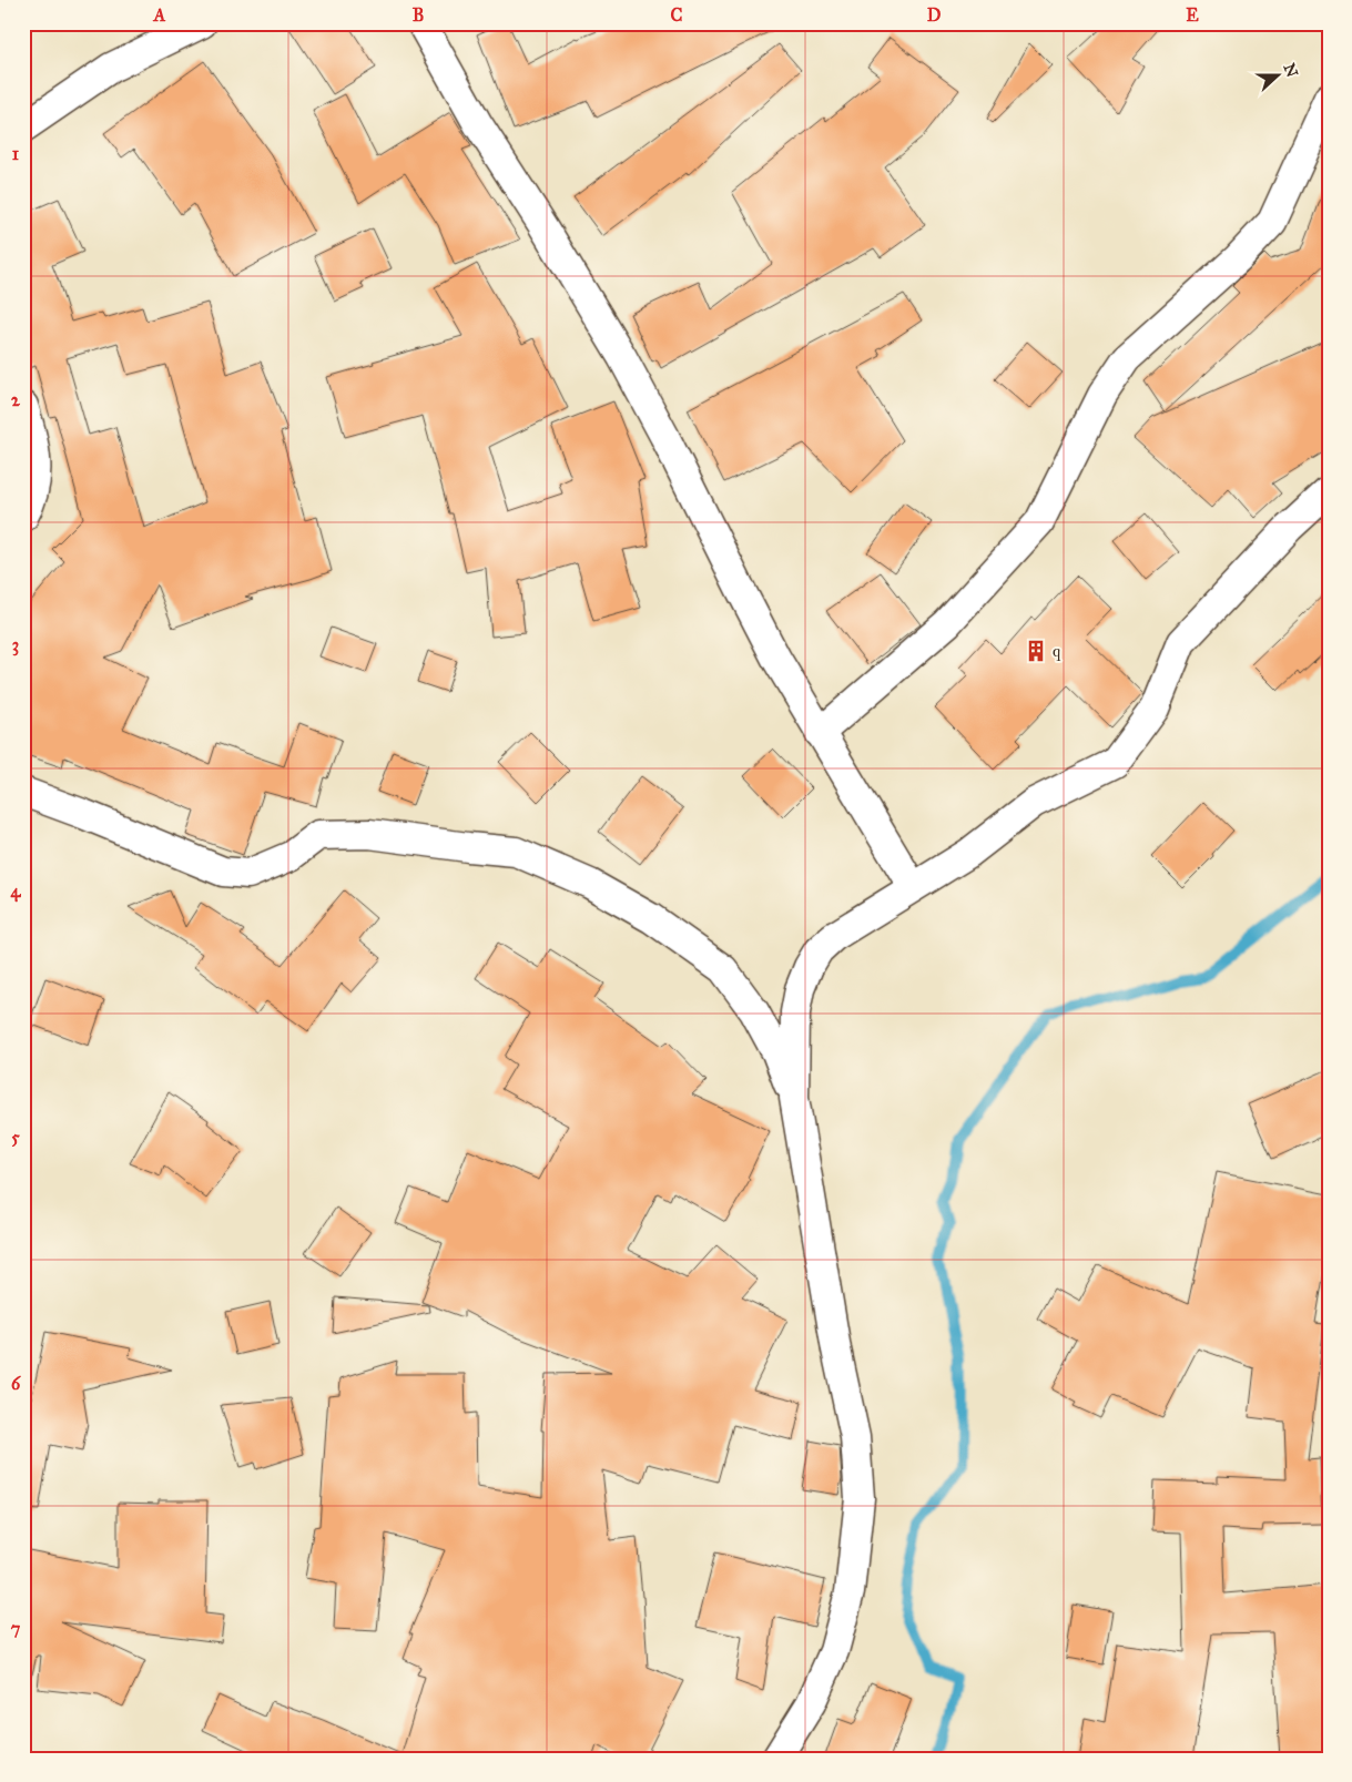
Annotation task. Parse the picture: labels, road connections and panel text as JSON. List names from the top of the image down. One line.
{"places":{"building":["q"]},"north":"right","grid":{"columns":["A","B","C","D","E"],"rows":["1","2","3","4","5","6","7"]}}
